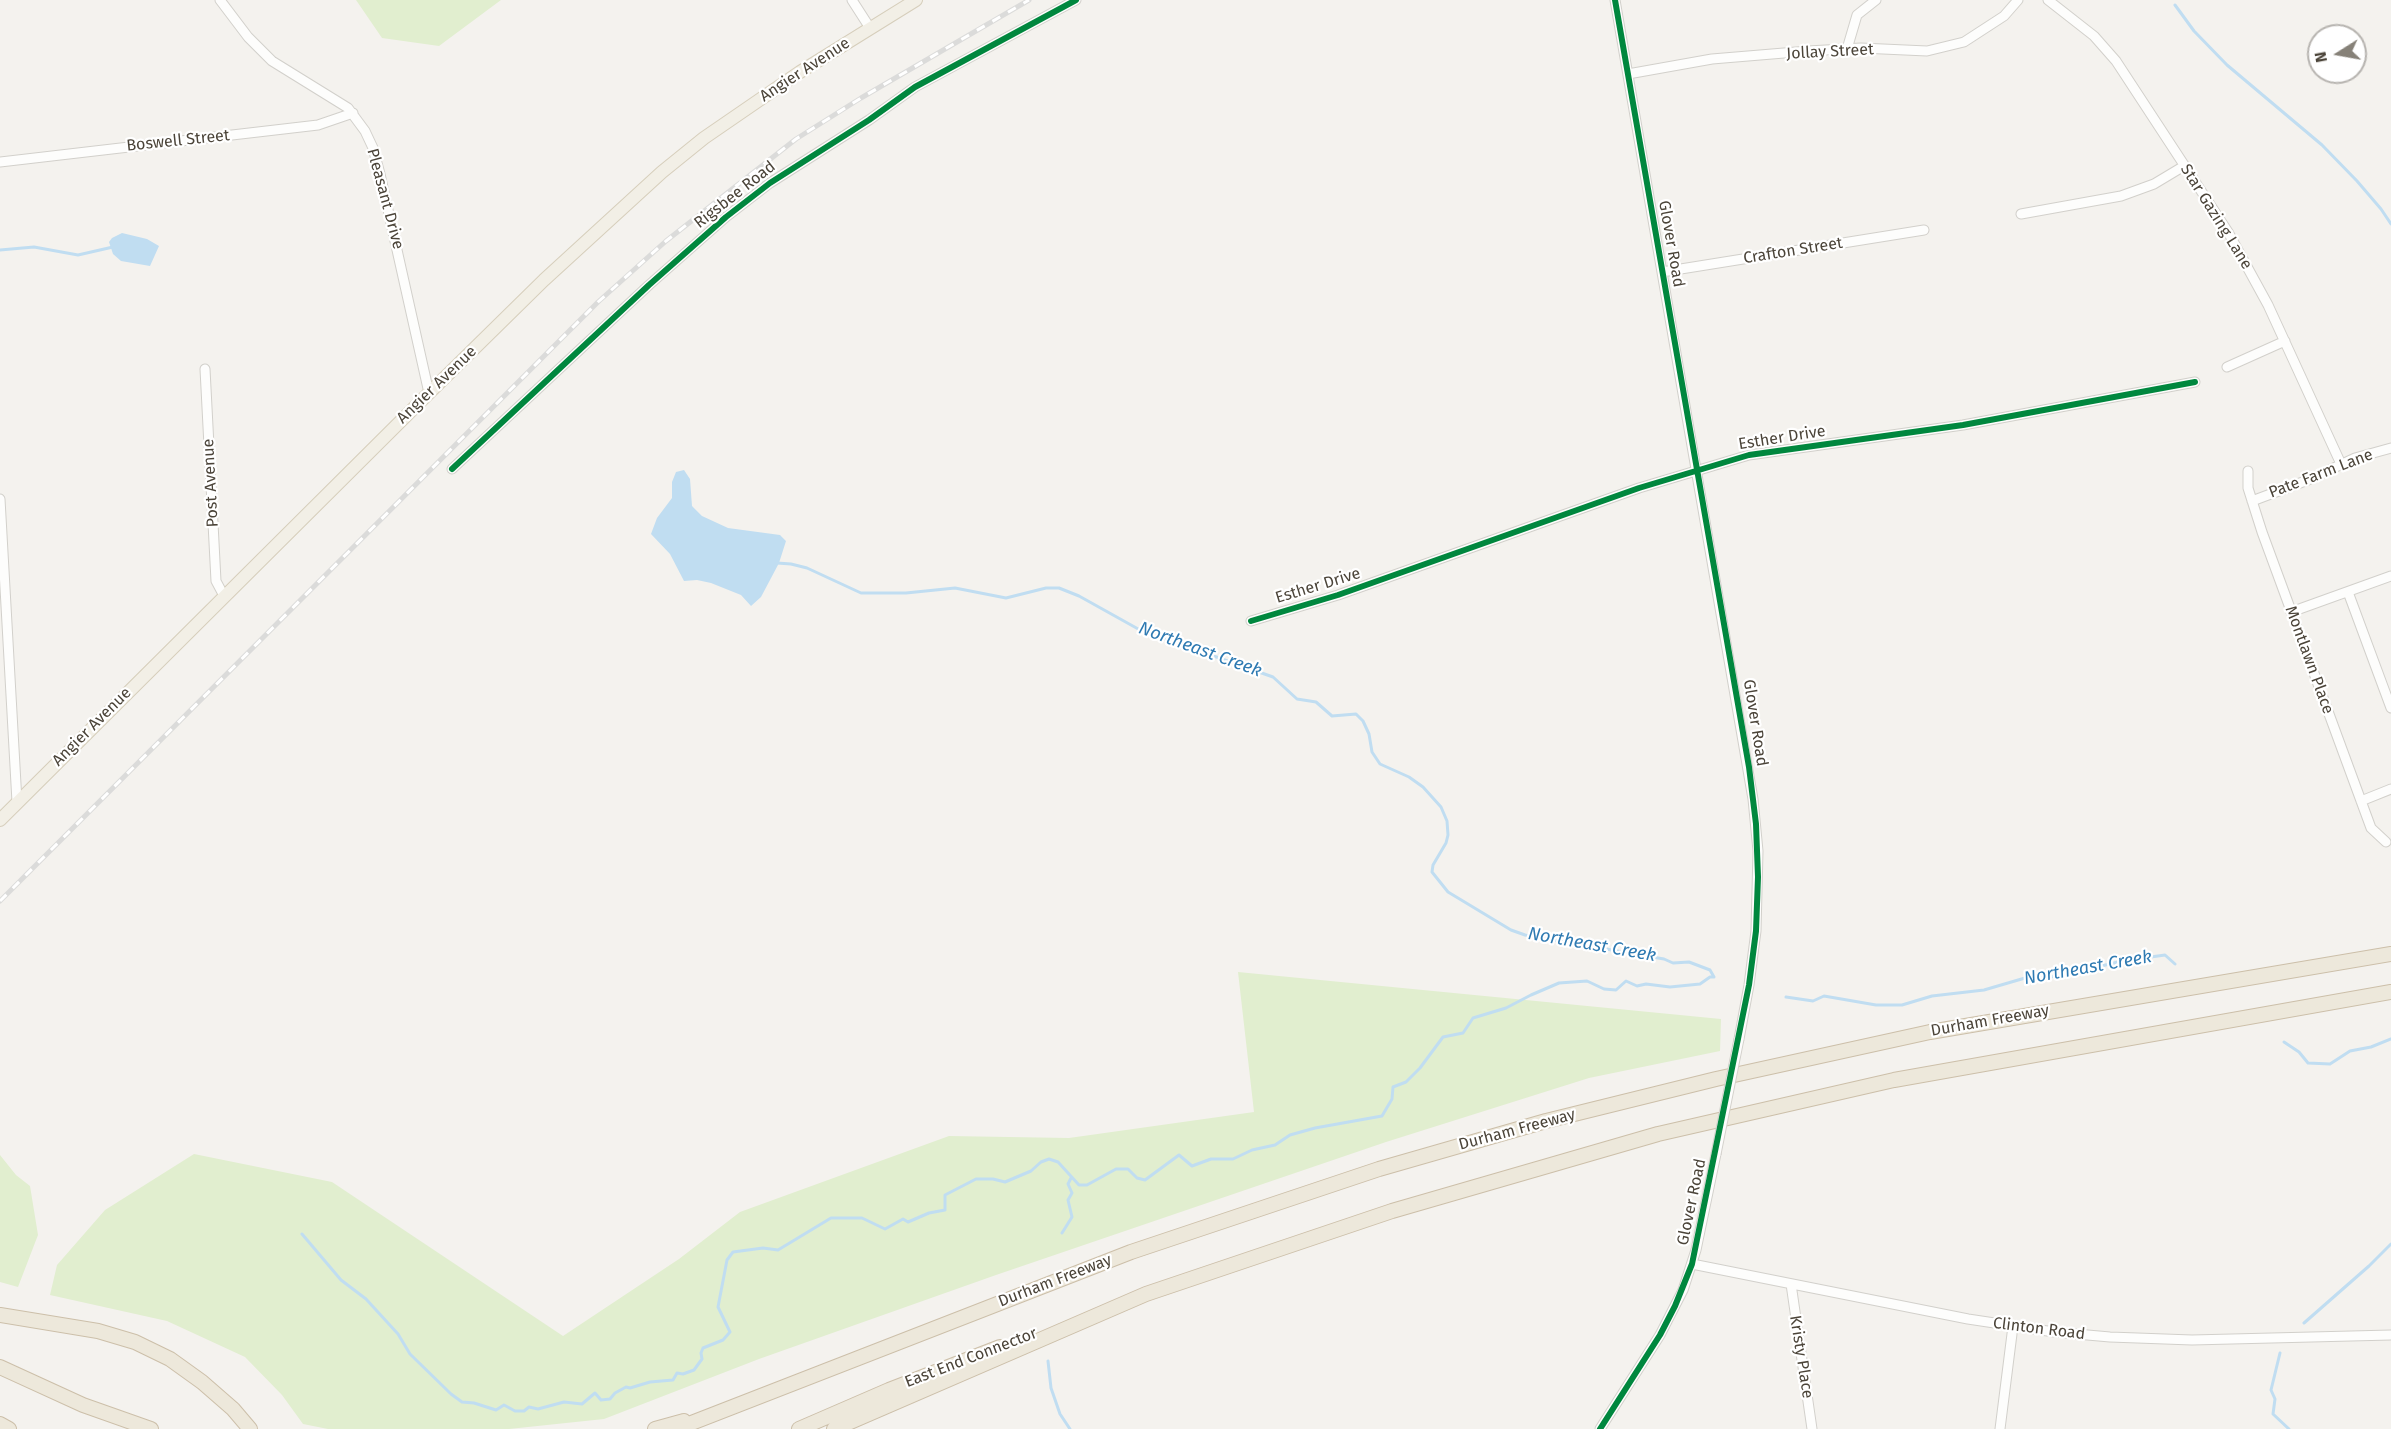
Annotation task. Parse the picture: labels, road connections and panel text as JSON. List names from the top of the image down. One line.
{"streets":{"highway":["Durham Freeway","East End Connector"],"main road":["Angier Avenue"],"street":["Jollay Street","Boswell Street","Rigsbee Road","Pleasant Drive","Star Gazing Lane","Glover Road","Crafton Street","Esther Drive","Pate Farm Lane","Post Avenue","Montlawn Place","Clinton Road","Kristy Place"]},"crossings":[["Jollay Street","Glover Road"],["Angier Avenue","Pleasant Drive"],["Angier Avenue","Post Avenue"],["Boswell Street","Pleasant Drive"],["Star Gazing Lane","Pate Farm Lane"],["Glover Road","Crafton Street"],["Glover Road","Esther Drive"],["Glover Road","Clinton Road"],["Pate Farm Lane","Montlawn Place"],["Clinton Road","Kristy Place"]],"water":["Northeast Creek"],"north":"left"}
